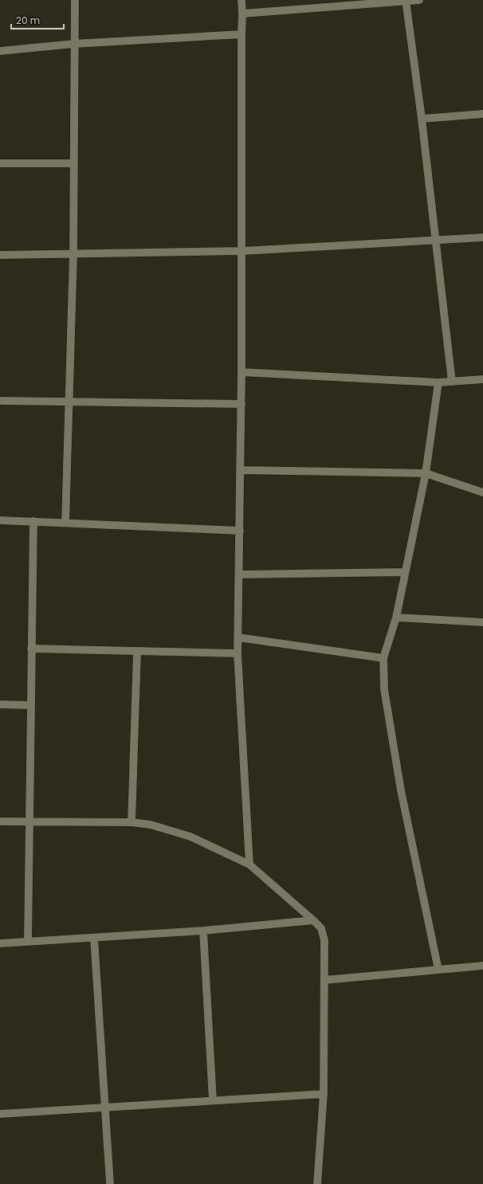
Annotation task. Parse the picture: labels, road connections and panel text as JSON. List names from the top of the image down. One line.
{"scale_bar":"20 m"}
